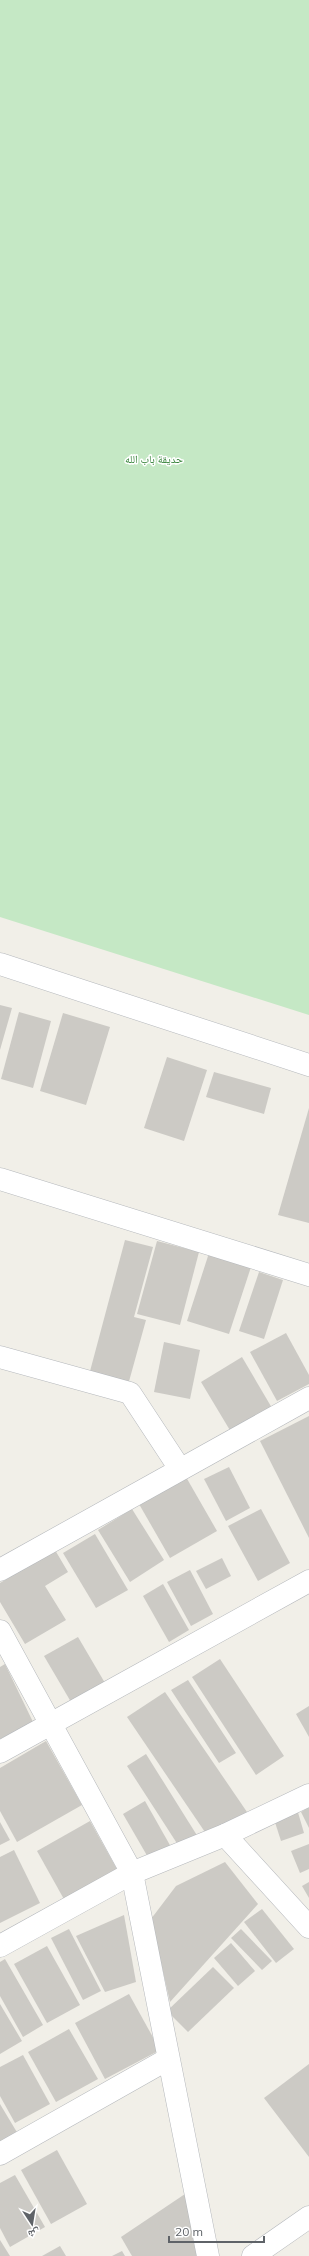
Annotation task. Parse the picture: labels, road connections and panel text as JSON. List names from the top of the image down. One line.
{"parks":["حديقة باب الله"],"scale_bar":"20 m","north":"bottom"}
